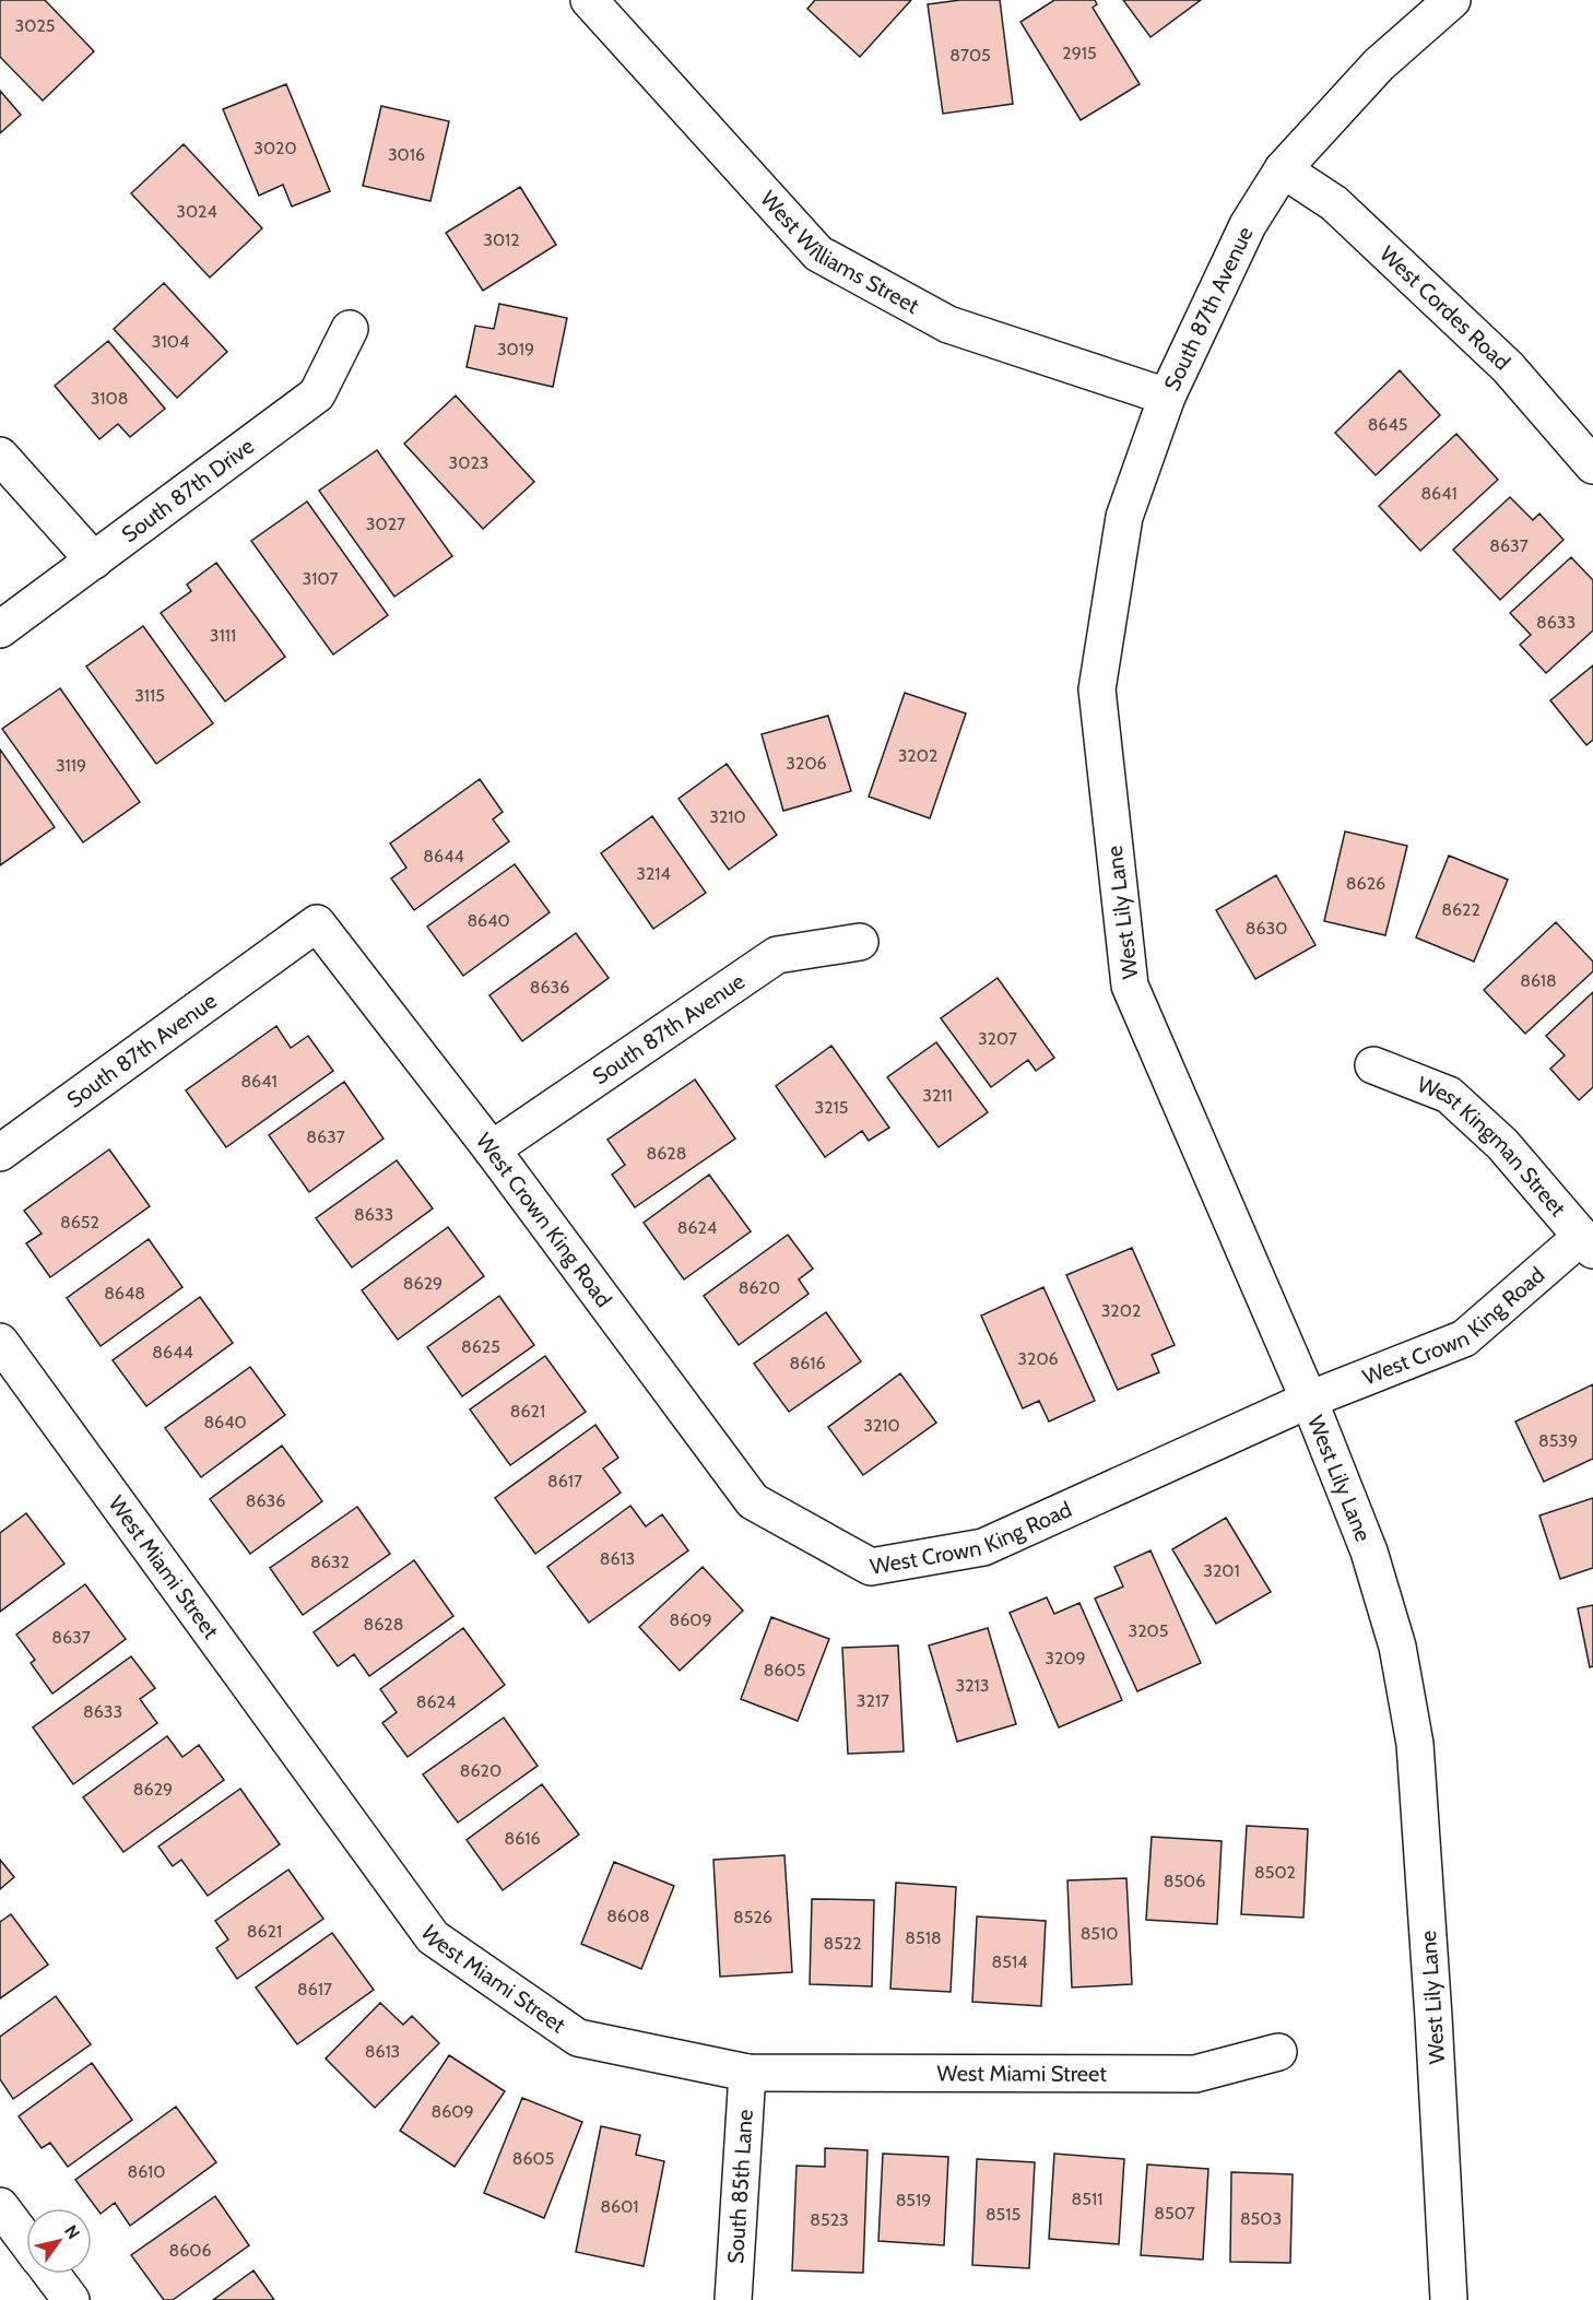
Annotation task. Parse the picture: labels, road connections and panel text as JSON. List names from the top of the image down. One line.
{"streets":{"street":["West Williams Street","South 87th Avenue","West Cordes Road","South 87th Drive","West Lily Lane","West Kingman Street","West Crown King Road","West Miami Street","South 85th Lane"]},"crossings":[["West Williams Street","South 87th Avenue"],["South 87th Avenue","West Cordes Road"],["South 87th Avenue","West Lily Lane"],["South 87th Avenue","West Crown King Road"],["West Lily Lane","West Crown King Road"],["West Kingman Street","West Crown King Road"],["West Miami Street","South 85th Lane"]],"house_numbers":["3025","2915","8705","3020","3016","3024","3012","3104","3019","3108","8645","3023","8641","3027","8637","3107","8633","3111","3115","3202","3206","3119","3210","8644","3214","8626","8622","8640","8630","8618","8636","3207","8641","3211","3215","8637","8628","8633","8652","8624","8629","8620","8648","3202","8625","8644","3206","8616","8621","8640","3210","8539","8617","8636","8613","8632","3201","8609","8628","3205","8637","3209","8605","3213","3217","8624","8633","8620","8629","8616","8502","8506","8608","8526","8621","8510","8518","8522","8514","8617","8613","8609","8605","8610","8511","8519","8601","8507","8515","8503","8523","8606"],"north":"top right"}
